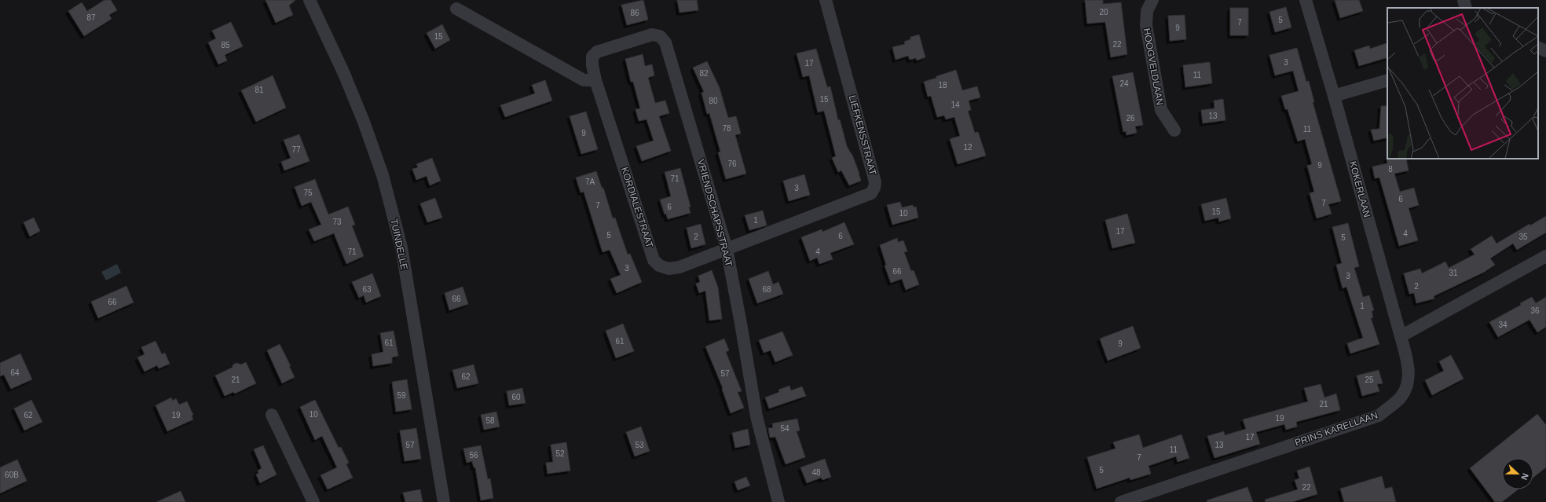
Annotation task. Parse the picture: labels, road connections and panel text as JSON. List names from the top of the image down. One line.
{"streets":{"street":["HOOGVELDLAAN","LIEFKENSSTRAAT","KOKERLAAN","KORDIALESTRAAT","VRIENDSCHAPSSTRAAT","TUINDELLE","PRINS KARELLAAN"]},"crossings":[["LIEFKENSSTRAAT","KORDIALESTRAAT"],["LIEFKENSSTRAAT","VRIENDSCHAPSSTRAAT"],["KOKERLAAN","PRINS KARELLAAN"],["KORDIALESTRAAT","VRIENDSCHAPSSTRAAT"]],"house_numbers":["20","86","87","5","7","9","15","22","85","3","17","82","11","24","18","81","15","80","14","13","26","78","11","9","12","77","76","9","8","71","7A","3","75","6","7","7","6","15","10","1","73","17","4","5","6","2","35","5","71","4","3","66","31","3","2","63","68","66","66","1","36","34","61","61","9","64","57","62","21","25","59","60","21","10","62","19","19","58","54","17","57","53","13","11","52","56","7","5","48","60B","22"],"north":"right"}
